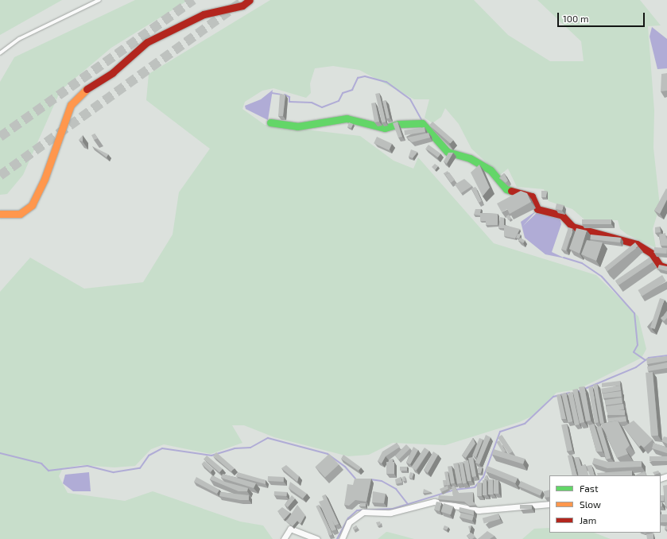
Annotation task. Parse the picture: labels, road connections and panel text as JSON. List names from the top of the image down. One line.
{"legend":["Fast","Slow","Jam"],"scale_bar":"100 m"}
